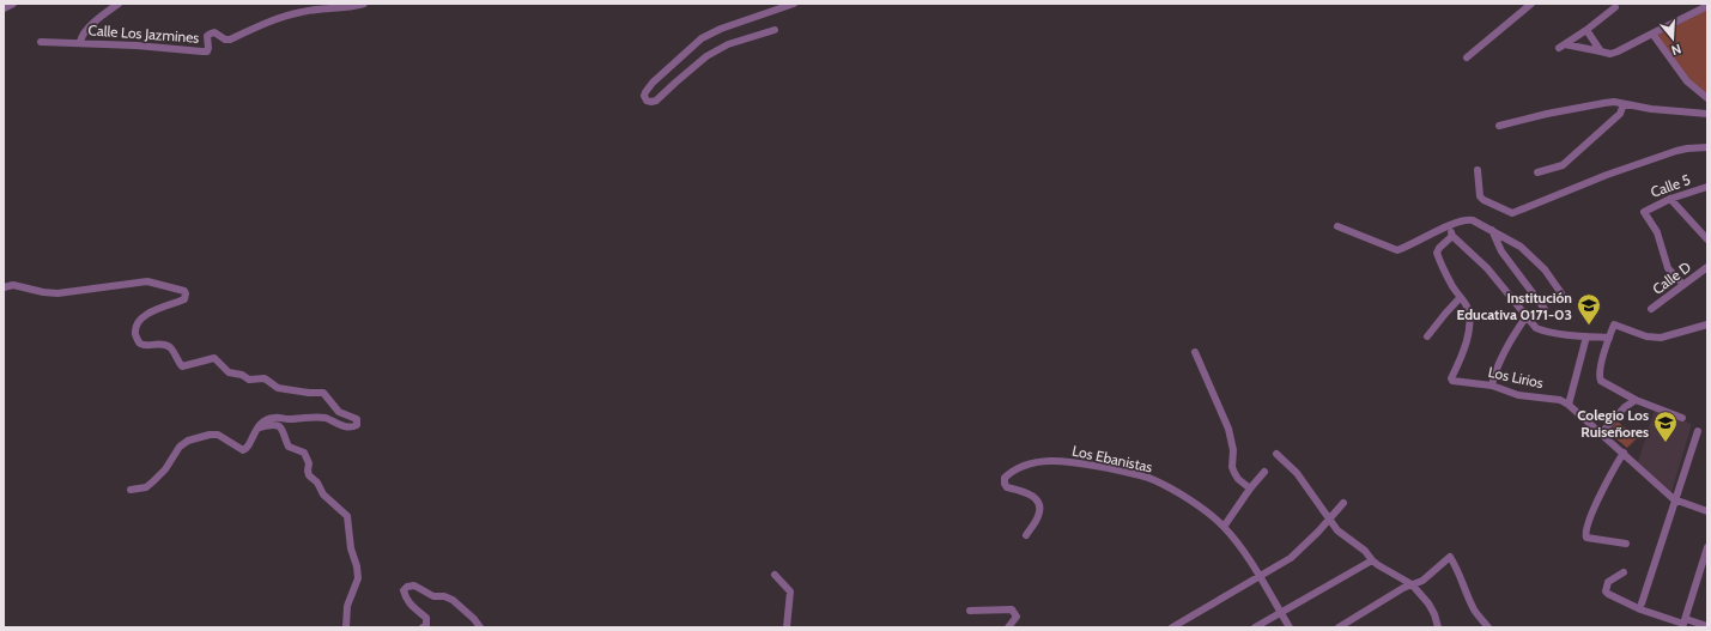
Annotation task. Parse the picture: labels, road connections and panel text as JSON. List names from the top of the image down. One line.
{"streets":{"street":["Calle Los Jazmines","Calle 5","Calle D","Los Lirios","Los Ebanistas"]},"crossings":[["Calle 5","Calle D"]],"places":{"school or university":["Institución Educativa 0171-03","Colegio Los Ruiseñores"]},"north":"bottom"}
